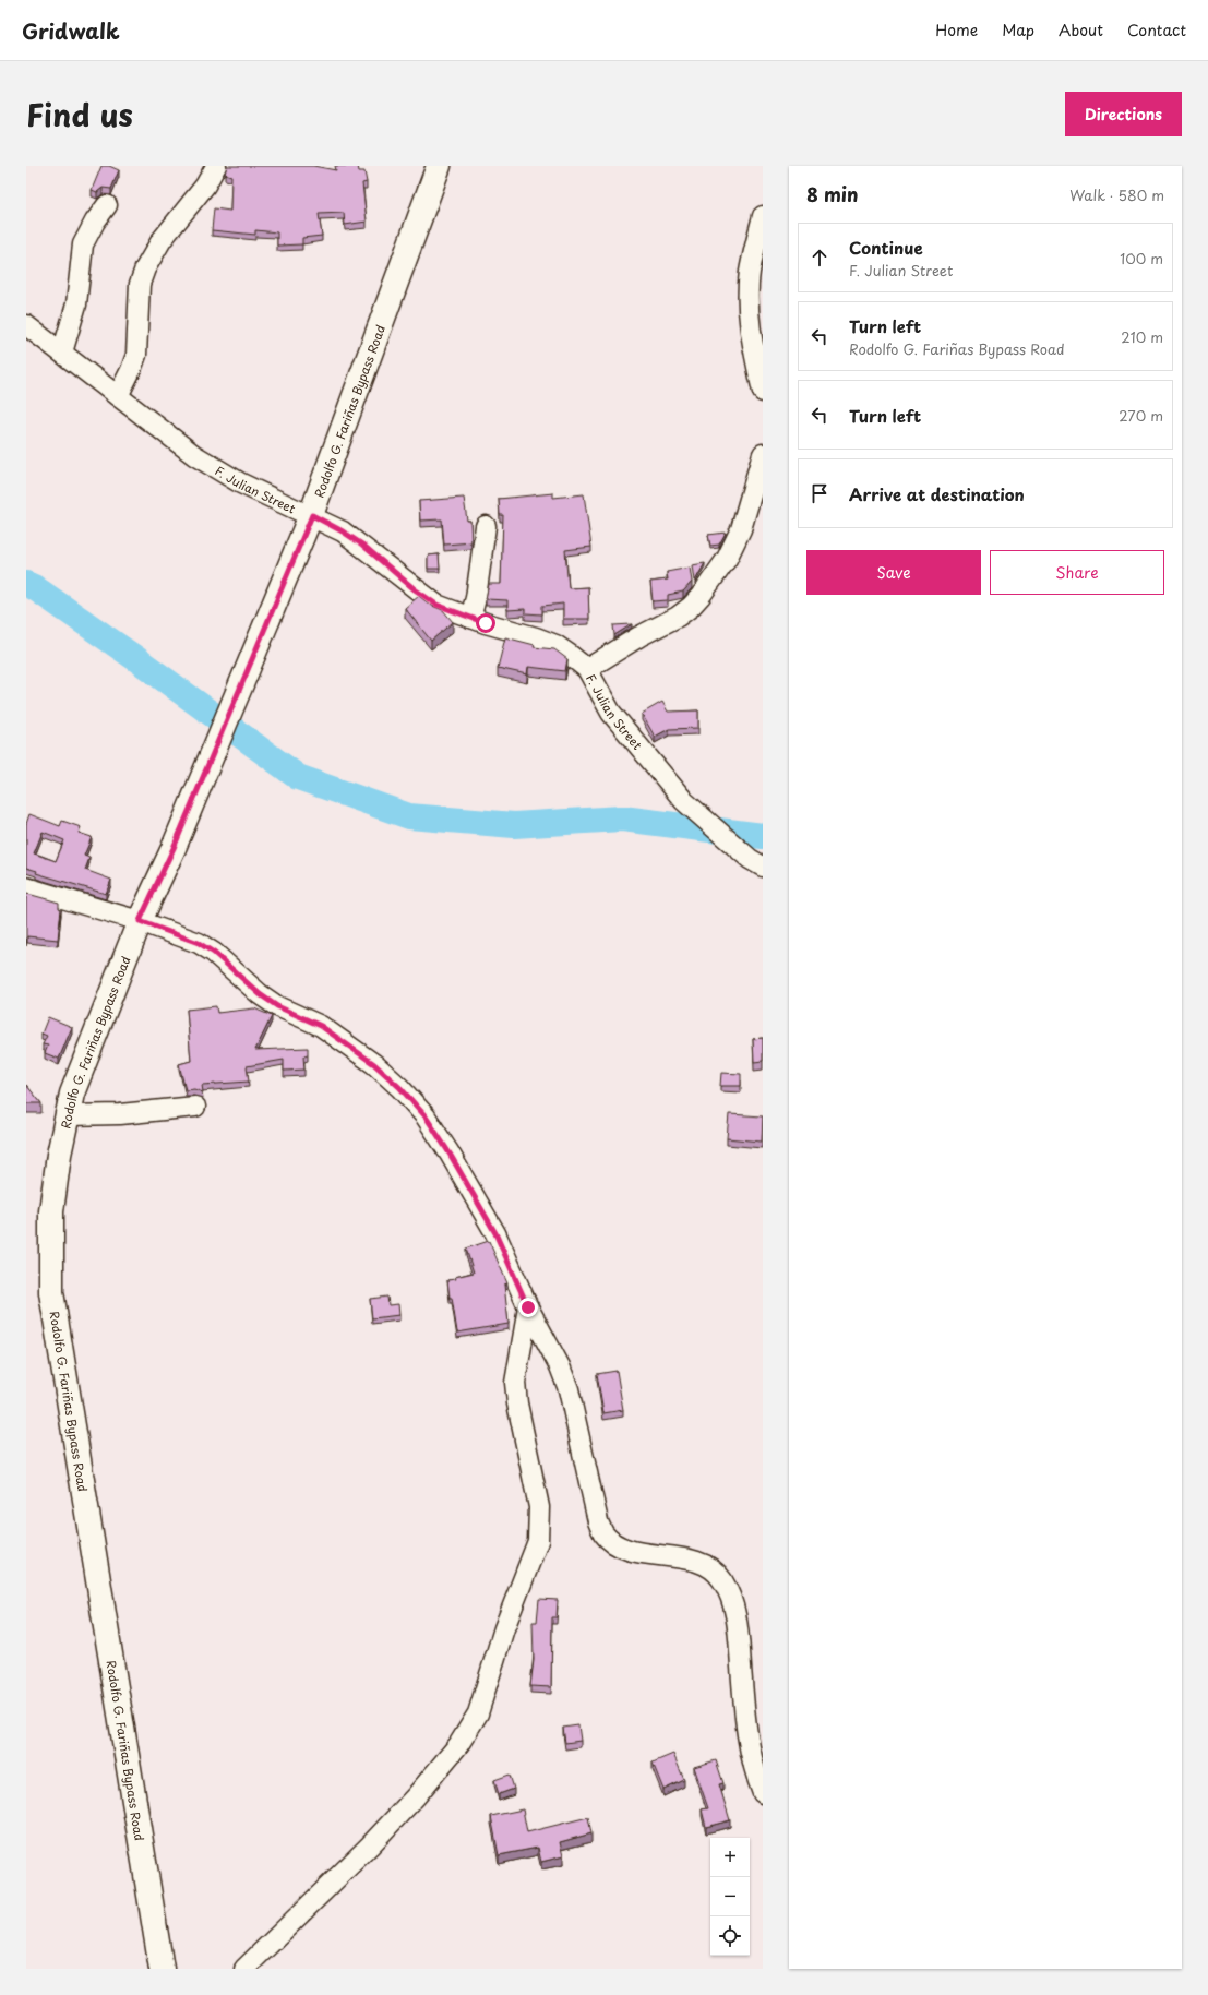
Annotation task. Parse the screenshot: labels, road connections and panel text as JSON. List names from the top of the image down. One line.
{"streets":{"main road":["Rodolfo G. Fariñas Bypass Road"],"street":["F. Julian Street"]},"crossings":[["Rodolfo G. Fariñas Bypass Road","F. Julian Street"]],"page":{"header":"Gridwalk","nav":["Home","Map","About","Contact"],"title":"Find us","buttons":["Directions",["Save","Share"]],"heading":["8 min","Walk · 580 m"],"list":[["Continue","F. Julian Street","100 m"],["Turn left","Rodolfo G. Fariñas Bypass Road","210 m"],["Turn left","270 m"],"Arrive at destination"],"map_buttons":["+","−"]}}
